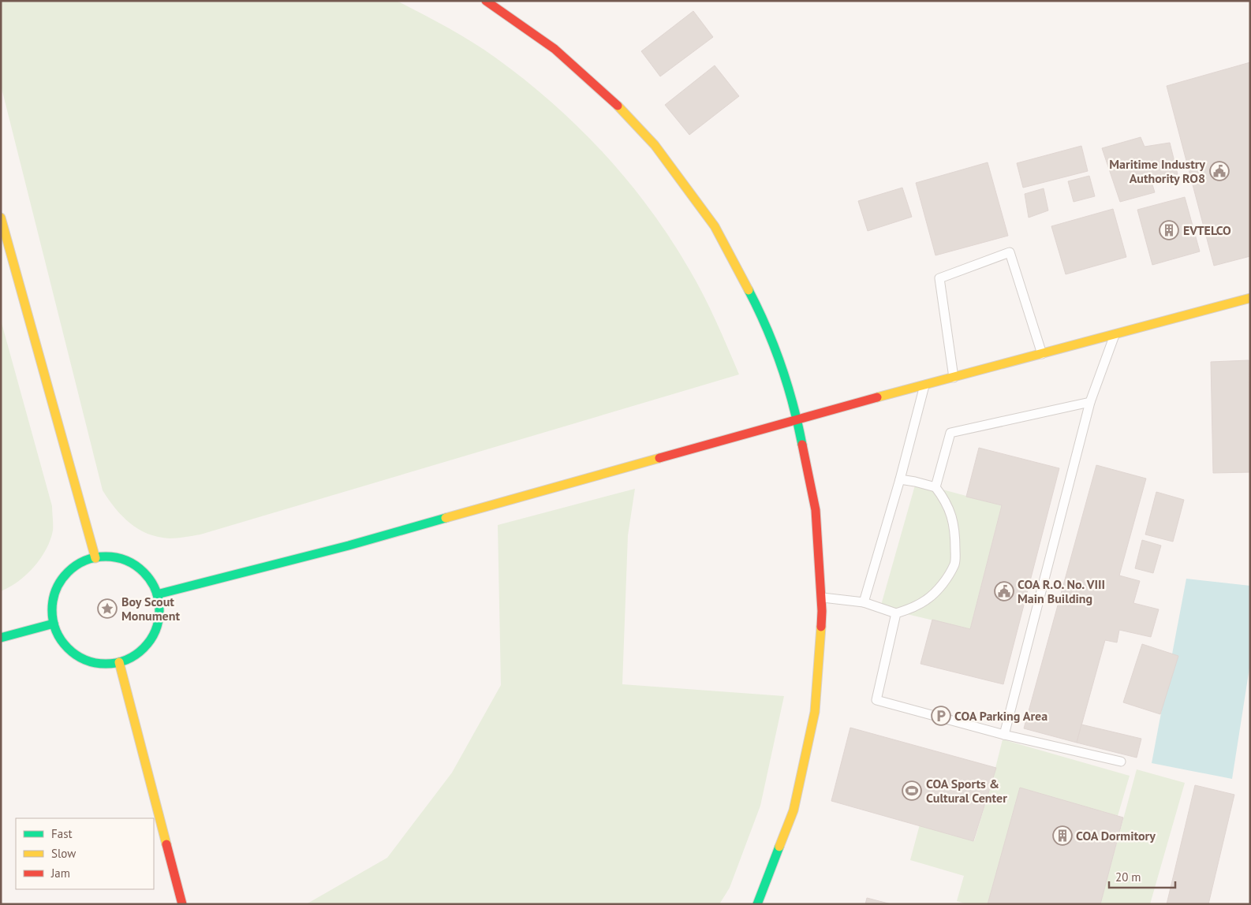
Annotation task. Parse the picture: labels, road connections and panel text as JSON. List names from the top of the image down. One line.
{"places":{"public building":["Maritime Industry Authority RO8","COA R.O. No. VIII Main Building"],"building":["EVTELCO","COA Dormitory"],"place":["Boy Scout Monument"],"parking":["COA Parking Area"],"sports":["COA Sports & Cultural Center"]},"legend":["Fast","Slow","Jam"],"scale_bar":"20 m"}
